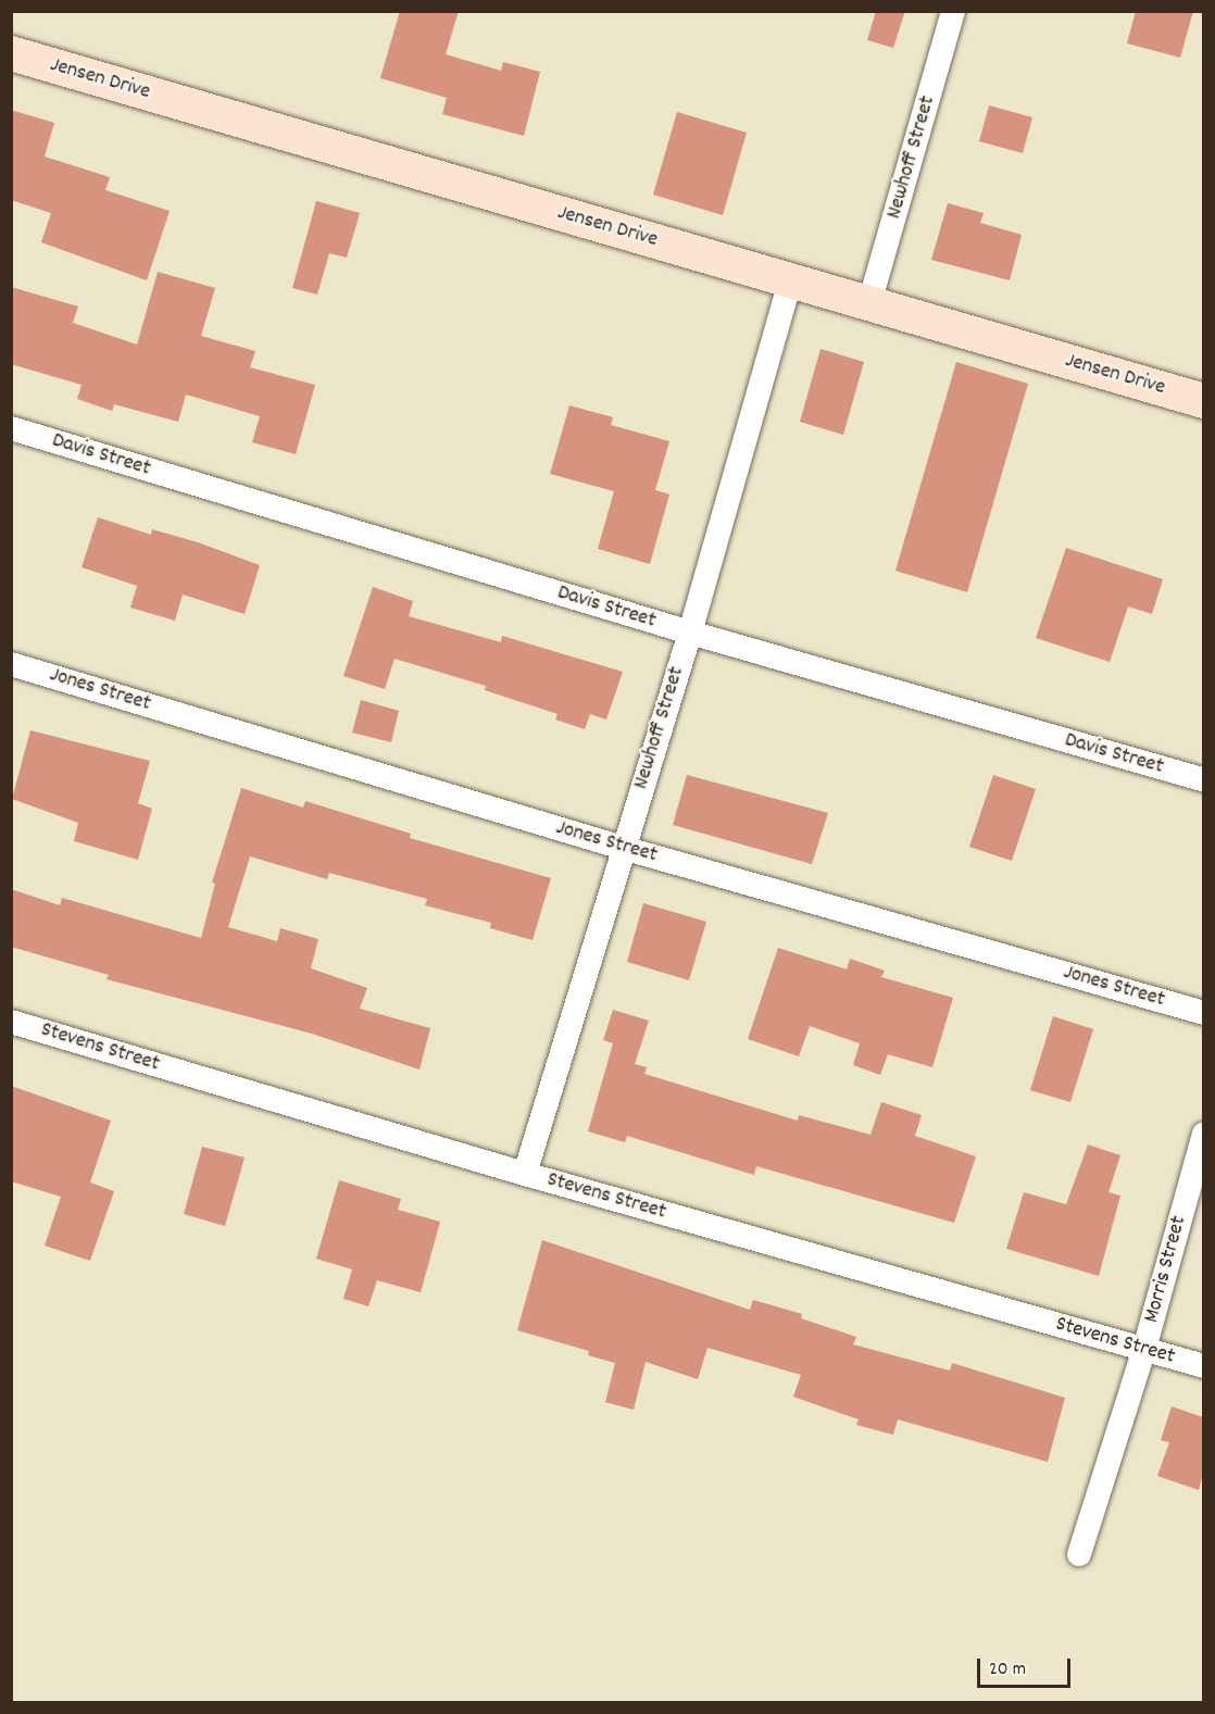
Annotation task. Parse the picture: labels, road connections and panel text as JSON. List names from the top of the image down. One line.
{"streets":{"main road":["Jensen Drive"],"street":["Newhoff Street","Davis Street","Jones Street","Stevens Street","Morris Street"]},"crossings":[["Jensen Drive","Newhoff Street"],["Newhoff Street","Davis Street"],["Newhoff Street","Jones Street"],["Newhoff Street","Stevens Street"],["Stevens Street","Morris Street"]],"scale_bar":"20 m"}
